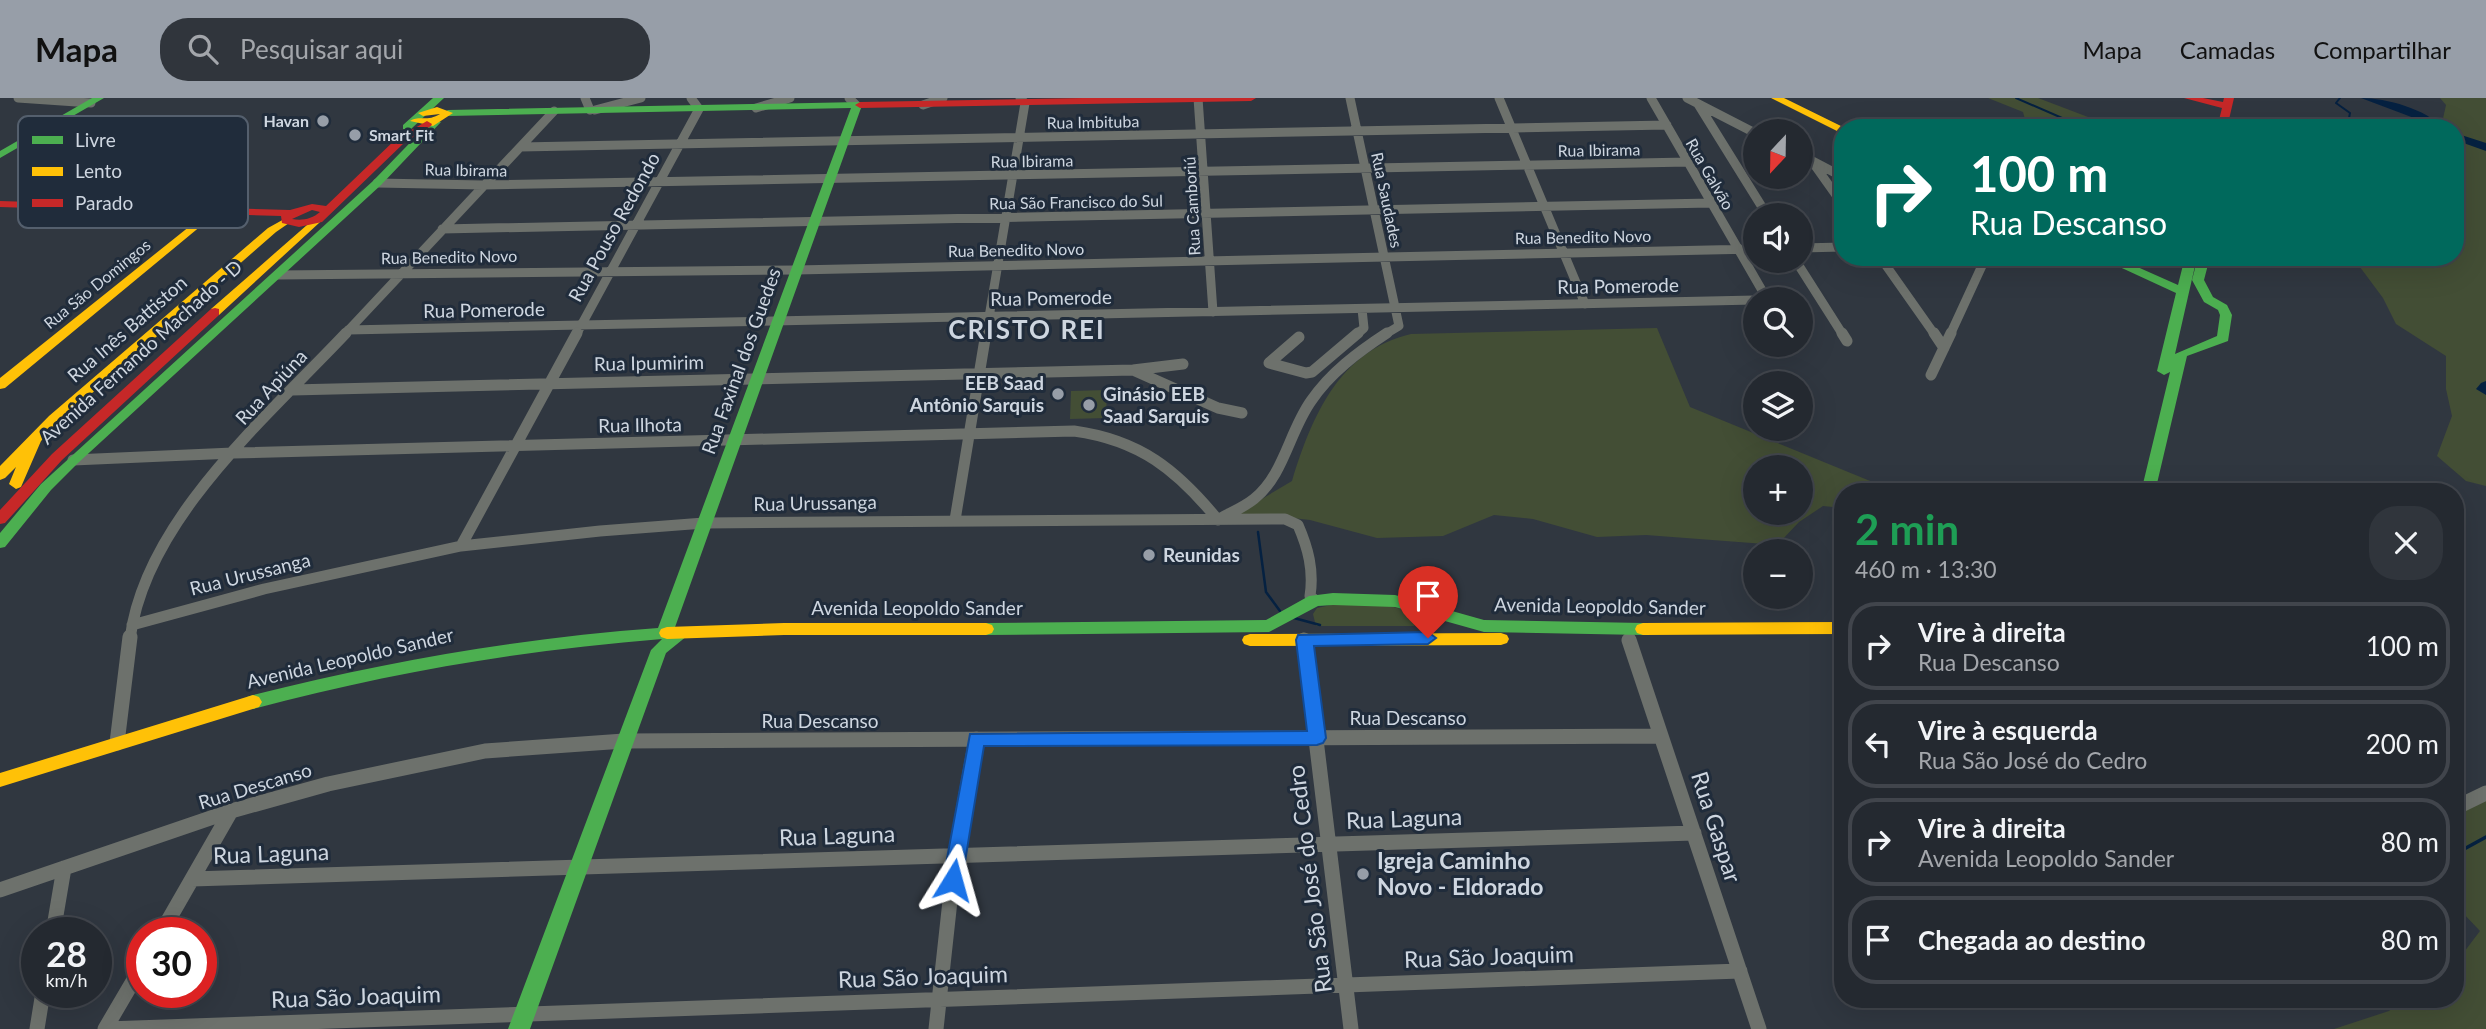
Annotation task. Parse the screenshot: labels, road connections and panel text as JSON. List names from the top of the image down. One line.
{"streets":{"main road":["Rua São Domingos","Rua Inês Battiston","Avenida Fernando Machado - D","Rua Faxinal dos Guedes","Avenida Leopoldo Sander"],"street":["Rua Imbituba","Rua Ibirama","Rua Galvão","Rua Saudades","Rua São Francisco do Sul","Rua Camboriú","Rua Pouso Redondo","Rua Benedito Novo","Rua Pomerode","Rua Ipumirim","Rua Apiúna","Rua Ilhota","Rua Urussanga","Rua Descanso","Rua Laguna","Rua Gaspar","Rua São José do Cedro","Rua São Joaquim"]},"crossings":[["Rua Imbituba","Rua Galvão"],["Rua Imbituba","Rua Saudades"],["Rua Imbituba","Rua Camboriú"],["Rua Imbituba","Rua Pouso Redondo"],["Rua Imbituba","Rua Faxinal dos Guedes"],["Rua Imbituba","Rua Apiúna"],["Rua Ibirama","Rua Galvão"],["Rua Ibirama","Rua Saudades"],["Rua Ibirama","Rua Camboriú"],["Rua Ibirama","Rua Pouso Redondo"],["Rua Ibirama","Rua Faxinal dos Guedes"],["Rua Ibirama","Rua Apiúna"],["Rua Galvão","Rua São Francisco do Sul"],["Rua Galvão","Rua Benedito Novo"],["Rua Saudades","Rua São Francisco do Sul"],["Rua Saudades","Rua Benedito Novo"],["Rua Saudades","Rua Pomerode"],["Rua São Francisco do Sul","Rua Camboriú"],["Rua São Francisco do Sul","Rua Pouso Redondo"],["Rua São Francisco do Sul","Rua Faxinal dos Guedes"],["Rua São Francisco do Sul","Rua Apiúna"],["Rua Camboriú","Rua Benedito Novo"],["Rua Camboriú","Rua Pomerode"],["Rua Pouso Redondo","Rua Benedito Novo"],["Rua Pouso Redondo","Rua Pomerode"],["Rua Pouso Redondo","Rua Ipumirim"],["Rua Pouso Redondo","Rua Ilhota"],["Rua Pouso Redondo","Rua Urussanga"],["Rua Benedito Novo","Rua Faxinal dos Guedes"],["Rua Benedito Novo","Rua Apiúna"],["Rua Pomerode","Rua Faxinal dos Guedes"],["Rua Pomerode","Rua Apiúna"],["Rua Inês Battiston","Avenida Fernando Machado - D"],["Rua Faxinal dos Guedes","Rua Ipumirim"],["Rua Faxinal dos Guedes","Rua Ilhota"],["Rua Faxinal dos Guedes","Rua Urussanga"],["Rua Faxinal dos Guedes","Avenida Leopoldo Sander"],["Rua Faxinal dos Guedes","Rua Descanso"],["Rua Faxinal dos Guedes","Rua Laguna"],["Rua Faxinal dos Guedes","Rua São Joaquim"],["Rua Ipumirim","Rua Apiúna"],["Rua Apiúna","Rua Ilhota"],["Rua Apiúna","Rua Urussanga"],["Rua Apiúna","Avenida Leopoldo Sander"],["Rua Ilhota","Rua Urussanga"],["Rua Urussanga","Avenida Leopoldo Sander"],["Avenida Leopoldo Sander","Rua Gaspar"],["Avenida Leopoldo Sander","Rua São José do Cedro"],["Rua Descanso","Rua Gaspar"],["Rua Descanso","Rua São José do Cedro"],["Rua Laguna","Rua Gaspar"],["Rua Laguna","Rua São José do Cedro"],["Rua Gaspar","Rua São Joaquim"],["Rua São José do Cedro","Rua São Joaquim"]],"districts":["CRISTO REI"],"places":["Havan","Smart Fit","EEB Saad Antônio Sarquis","Ginásio EEB Saad Sarquis","Reunidas","Igreja Caminho Novo - Eldorado"],"legend":["Livre","Lento","Parado"],"north":"bottom","page":{"header":"Mapa","search":"Pesquisar aqui","nav":["Mapa","Camadas","Compartilhar"],"map_buttons":["+","−"],"turn":["100 m","Rua Descanso"],"heading":["2 min","460 m · 13:30"],"list":[{"name":"Vire à direita","note":"Rua Descanso","value":"100 m"},{"name":"Vire à esquerda","note":"Rua São José do Cedro","value":"200 m"},{"name":"Vire à direita","note":"Avenida Leopoldo Sander","value":"80 m"},{"name":"Chegada ao destino","value":"80 m"}],"speed":"28 km/h","limit":"30"}}
